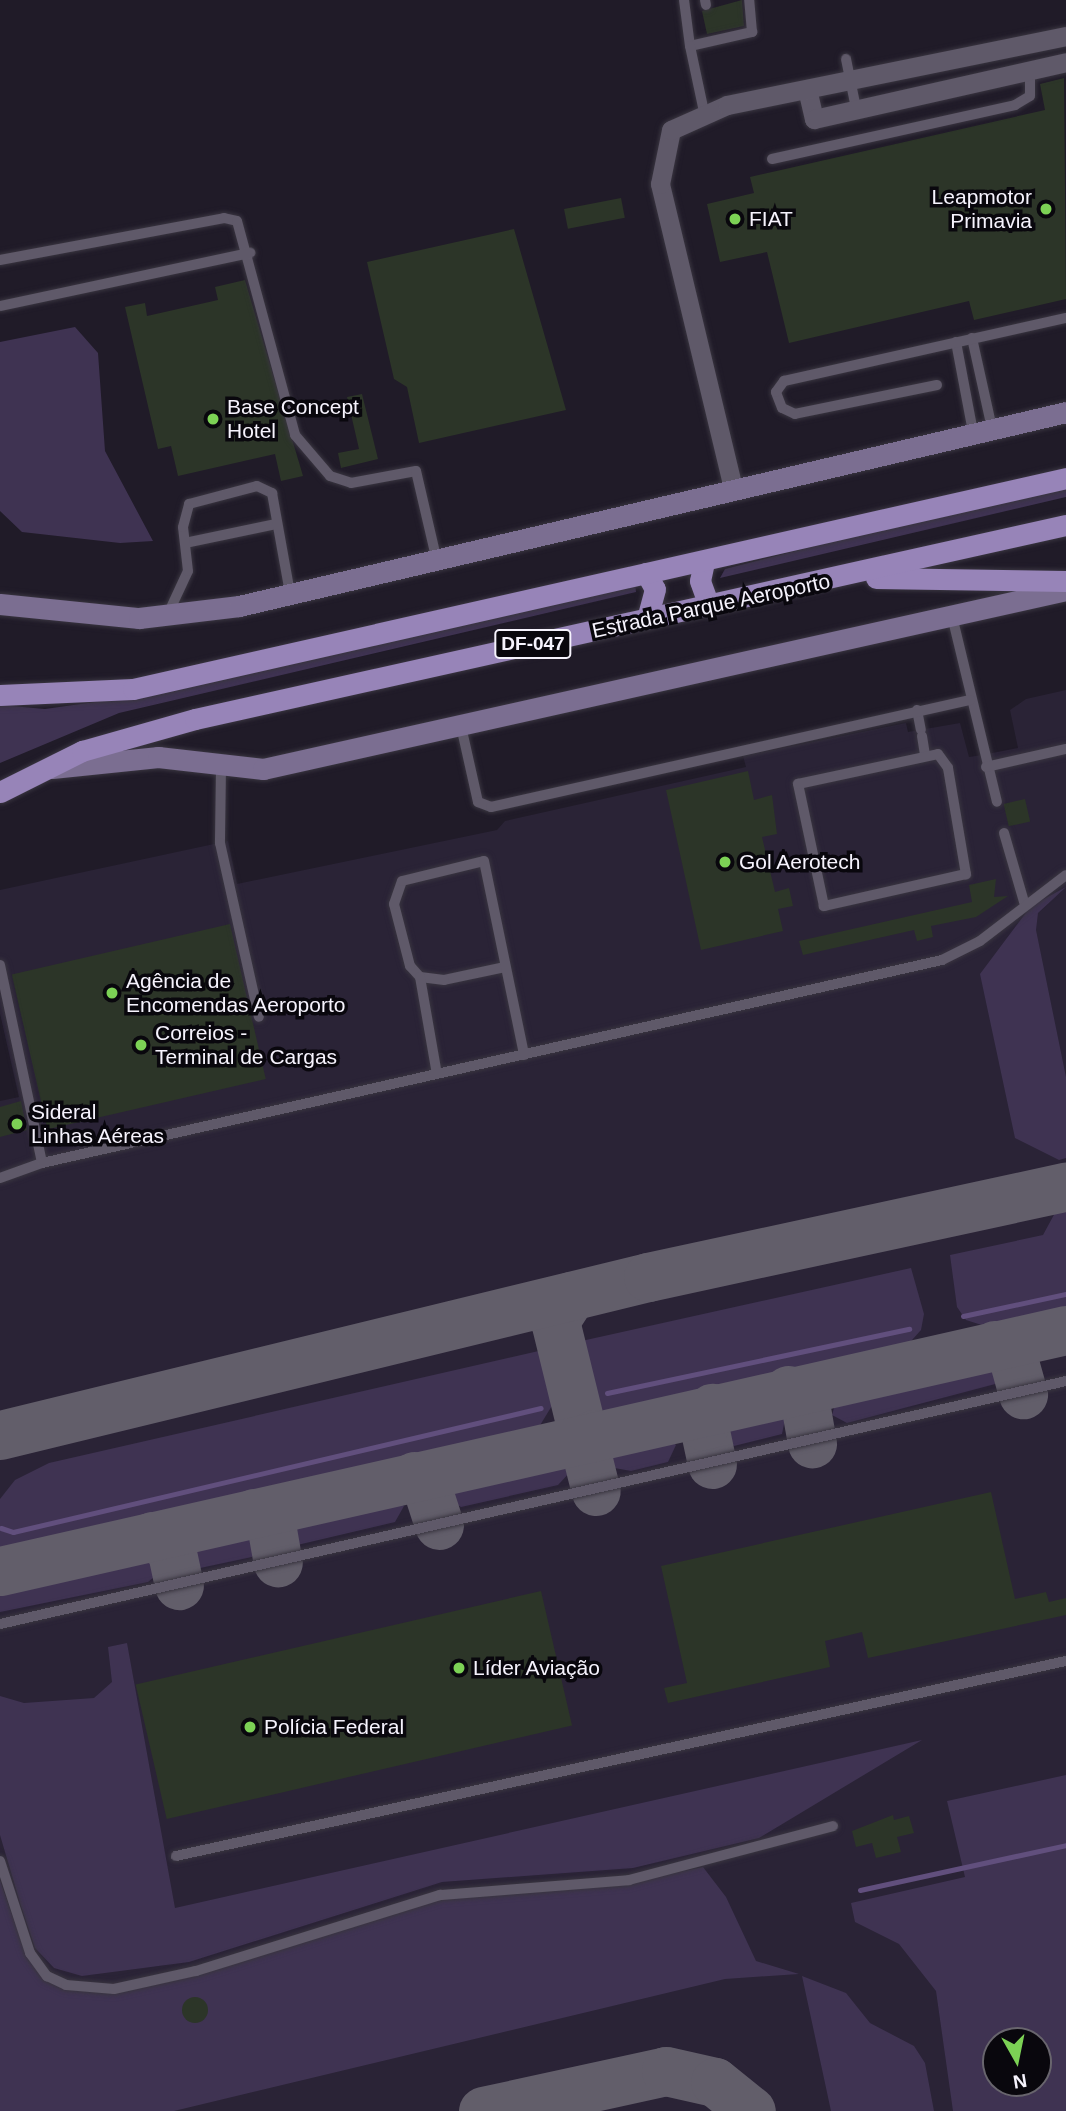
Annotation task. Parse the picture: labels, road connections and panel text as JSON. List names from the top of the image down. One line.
{"streets":{"main road":["Estrada Parque Aeroporto","DF-047"]},"places":["Leapmotor Primavia","FIAT","Base Concept Hotel","Gol Aerotech","Agência de Encomendas Aeroporto","Correios - Terminal de Cargas","Sideral Linhas Aéreas","Líder Aviação","Polícia Federal"],"north":"bottom"}
